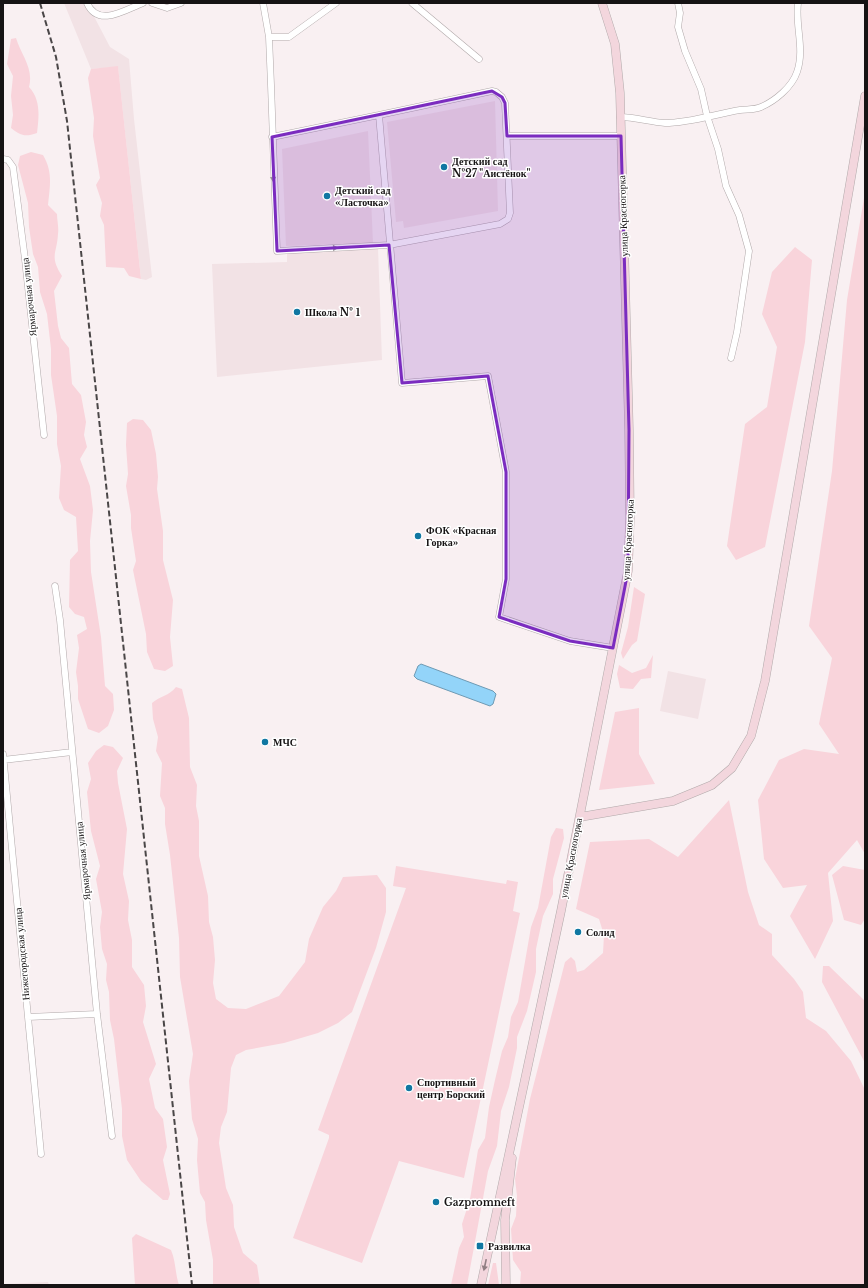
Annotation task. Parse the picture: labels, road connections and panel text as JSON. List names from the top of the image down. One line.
{"streets":{"main road":["улица Красногорка"],"street":["Ярмарочная улица","Нижегородская улица"]},"places":{"other":["Детский сад №27 \"Аистёнок\"","Детский сад «Ласточка»","Школа № 1","ФОК «Красная Горка»","МЧС","Солид","Спортивный центр Борский","Gazpromneft"],"transit":["Развилка"]}}
